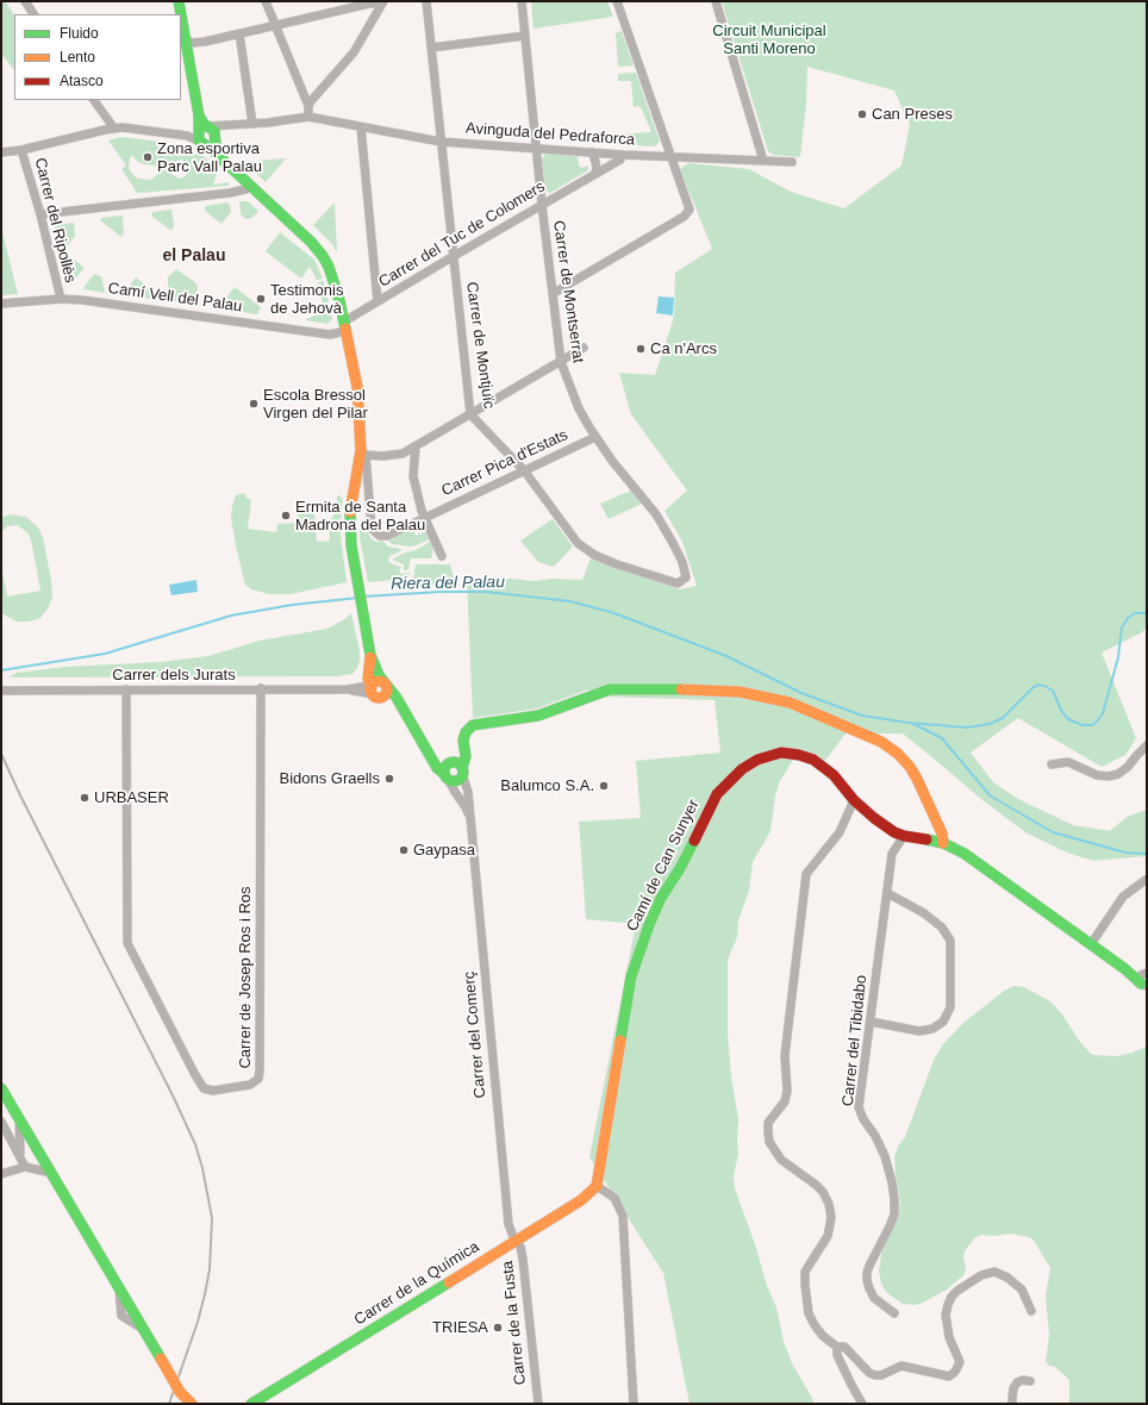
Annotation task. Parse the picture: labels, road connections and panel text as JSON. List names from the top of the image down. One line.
{"streets":{"street":["Avinguda del Pedraforca","Carrer del Ripollès","Carrer del Tuc de Colomers","Carrer de Montserrat","Camí Vell del Palau","Carrer de Montjuïc","Carrer Pica d'Estats","Carrer dels Jurats","Camí de Can Sunyer","Carrer de Josep Ros i Ros","Carrer del Comerç","Carrer del Tibidabo","Carrer de la Química","Carrer de la Fusta"]},"crossings":[["Avinguda del Pedraforca","Carrer del Tuc de Colomers"],["Avinguda del Pedraforca","Carrer de Montserrat"],["Avinguda del Pedraforca","Carrer de Montjuïc"],["Carrer del Ripollès","Camí Vell del Palau"],["Carrer del Tuc de Colomers","Carrer de Montserrat"],["Carrer del Tuc de Colomers","Camí Vell del Palau"],["Carrer del Tuc de Colomers","Carrer de Montjuïc"],["Carrer de Montserrat","Carrer de Montjuïc"],["Carrer de Montserrat","Carrer Pica d'Estats"],["Carrer de Montjuïc","Carrer Pica d'Estats"],["Carrer dels Jurats","Carrer de Josep Ros i Ros"],["Camí de Can Sunyer","Carrer de la Química"],["Carrer del Comerç","Carrer de la Química"],["Carrer del Comerç","Carrer de la Fusta"],["Carrer de la Química","Carrer de la Fusta"]],"districts":["el Palau"],"water":["Riera del Palau"],"parks":["Circuit Municipal Santi Moreno"],"places":["Can Preses","Zona esportiva Parc Vall Palau","Testimonis de Jehovà","Ca n'Arcs","Escola Bressol Virgen del Pilar","Ermita de Santa Madrona del Palau","Bidons Graells","Balumco S.A.","URBASER","Gaypasa","TRIESA"],"legend":["Fluido","Lento","Atasco"]}
